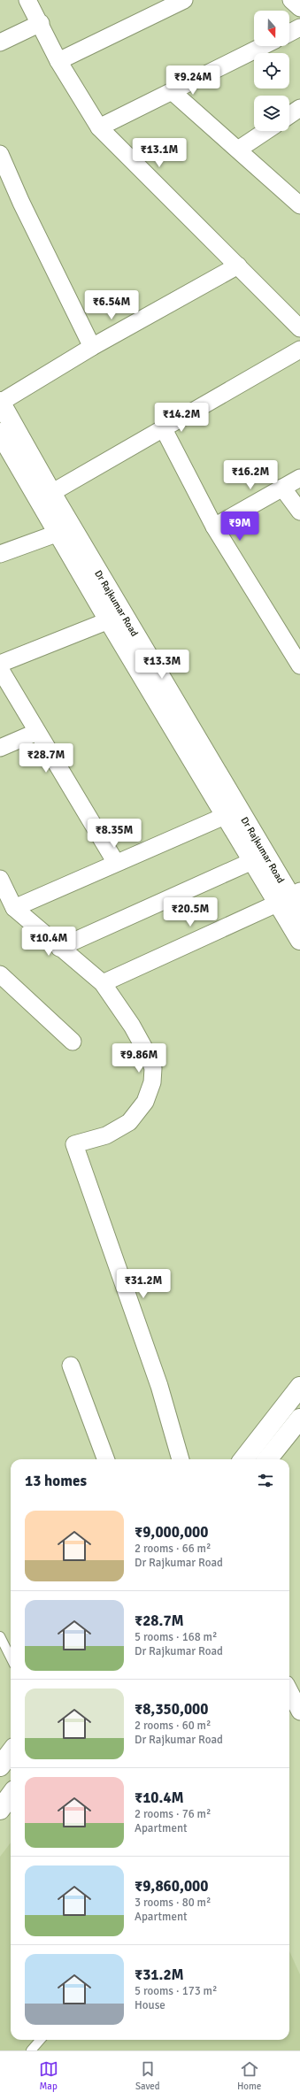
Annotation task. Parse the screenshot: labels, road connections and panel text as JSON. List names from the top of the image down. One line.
{"streets":{"main road":["Dr Rajkumar Road"]},"north":"bottom","page":{"price":["₹9.24M","₹13.1M","₹6.54M","₹14.2M","₹16.2M","₹9M","₹13.3M","₹28.7M","₹8.35M","₹20.5M","₹10.4M","₹9.86M","₹31.2M"],"heading":"13 homes","list":[{"name":"₹9,000,000","note":"2 rooms · 66 m² · Dr Rajkumar Road"},{"name":"₹28.7M","note":"5 rooms · 168 m² · Dr Rajkumar Road"},{"name":"₹8,350,000","note":"2 rooms · 60 m² · Dr Rajkumar Road"},{"name":"₹10.4M","note":"2 rooms · 76 m² · Apartment"},{"name":"₹9,860,000","note":"3 rooms · 80 m² · Apartment"},{"name":"₹31.2M","note":"5 rooms · 173 m² · House"}],"tabs":["Map","Saved","Home"]}}
